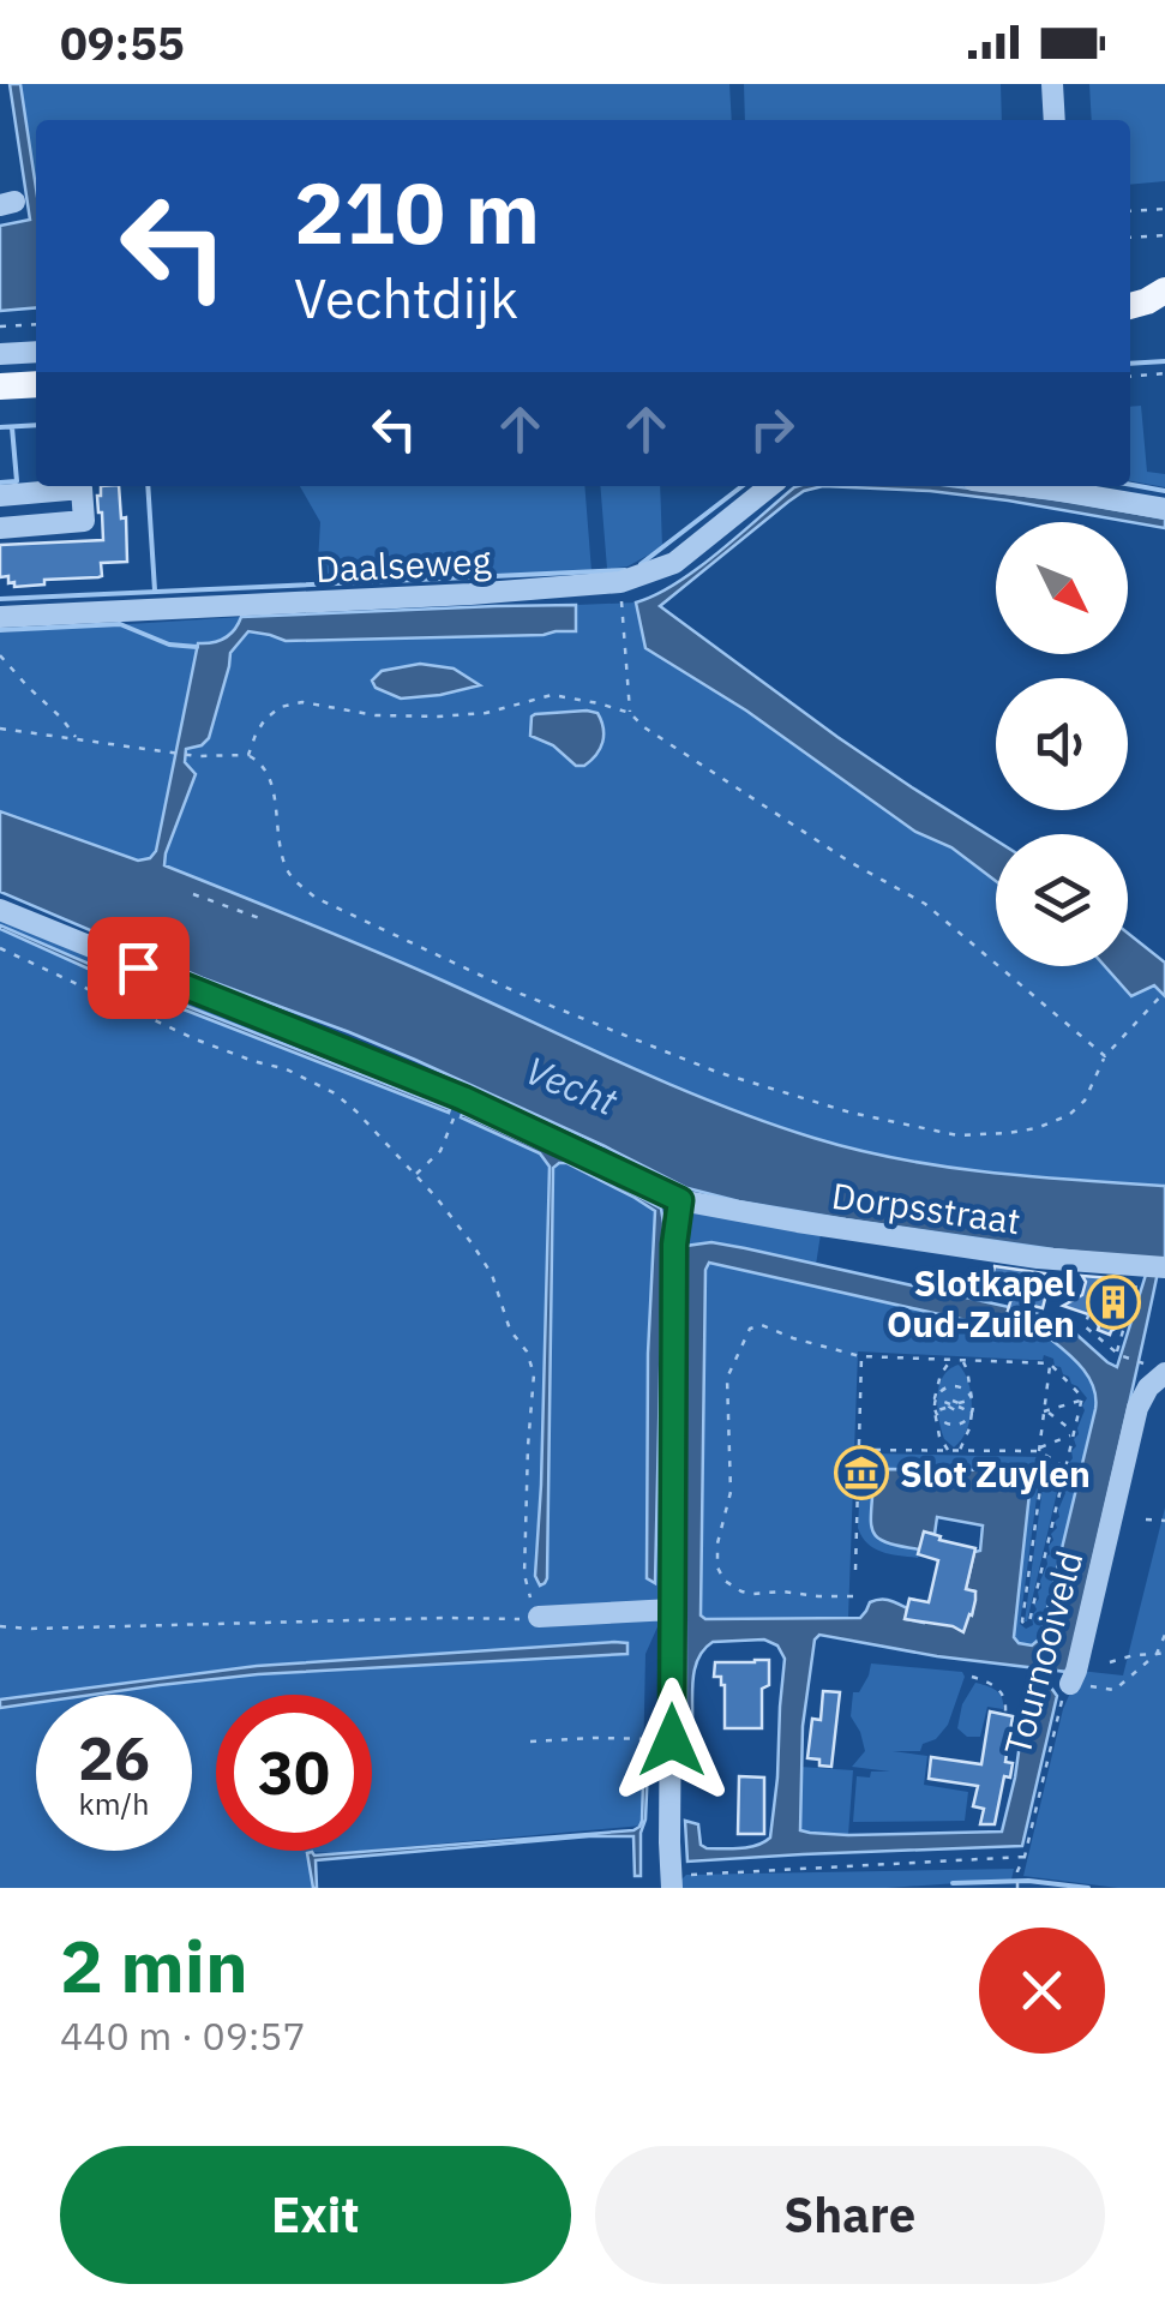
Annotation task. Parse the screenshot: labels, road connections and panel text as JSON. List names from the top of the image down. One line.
{"streets":{"street":["Daalseweg","Dorpsstraat","Tournooiveld"]},"water":["Vecht"],"places":{"building":["Slotkapel Oud-Zuilen"],"museum":["Slot Zuylen"]},"north":"bottom right","page":{"status":"09:55","turn":["210 m","Vechtdijk"],"speed":"26 km/h","limit":"30","heading":["2 min","440 m · 09:57"],"buttons":["Exit","Share"]}}
